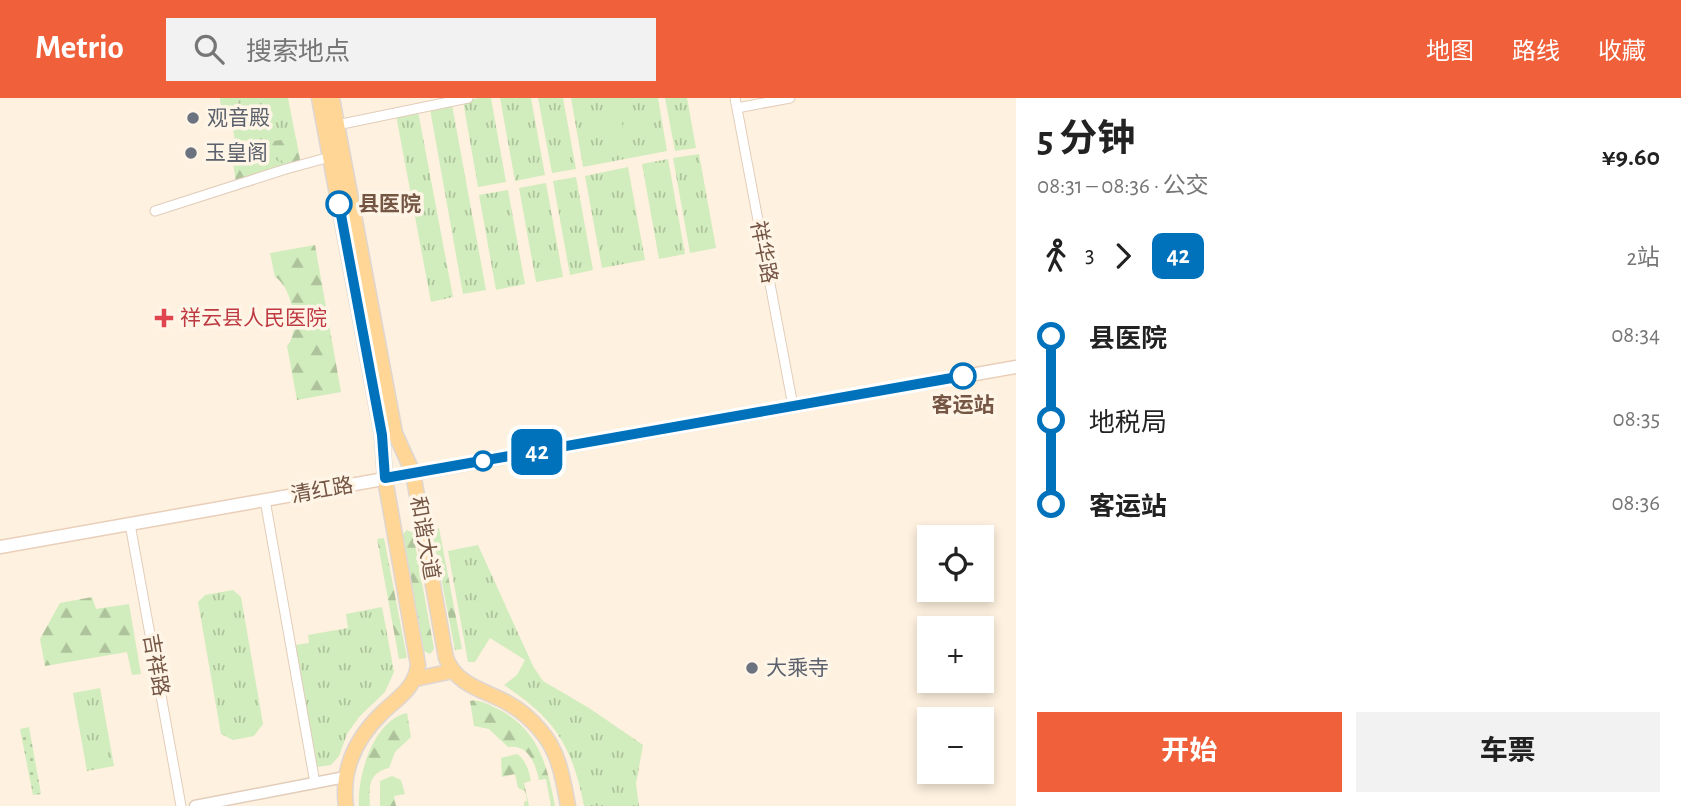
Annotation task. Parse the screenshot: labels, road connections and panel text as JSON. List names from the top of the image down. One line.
{"streets":{"main road":["清红路","和谐大道"],"street":["祥华路","吉祥路"]},"crossings":[["祥华路","清红路"],["清红路","和谐大道"],["清红路","吉祥路"]],"places":{"other":["观音殿","玉皇阁","县医院","客运站","大乘寺"],"health":["祥云县人民医院"]},"lines":["bus line 42"],"page":{"header":"Metrio","search":"搜索地点","nav":["地图","路线","收藏"],"on_map":"42","heading":["5 分钟","08:31 – 08:36 · 公交","¥9.60"],"legs":["3","42","2站"],"list":[{"name":"县医院","value":"08:34"},{"name":"地税局","value":"08:35"},{"name":"客运站","value":"08:36"}],"map_buttons":["+","−"],"buttons":["开始","车票"]}}
